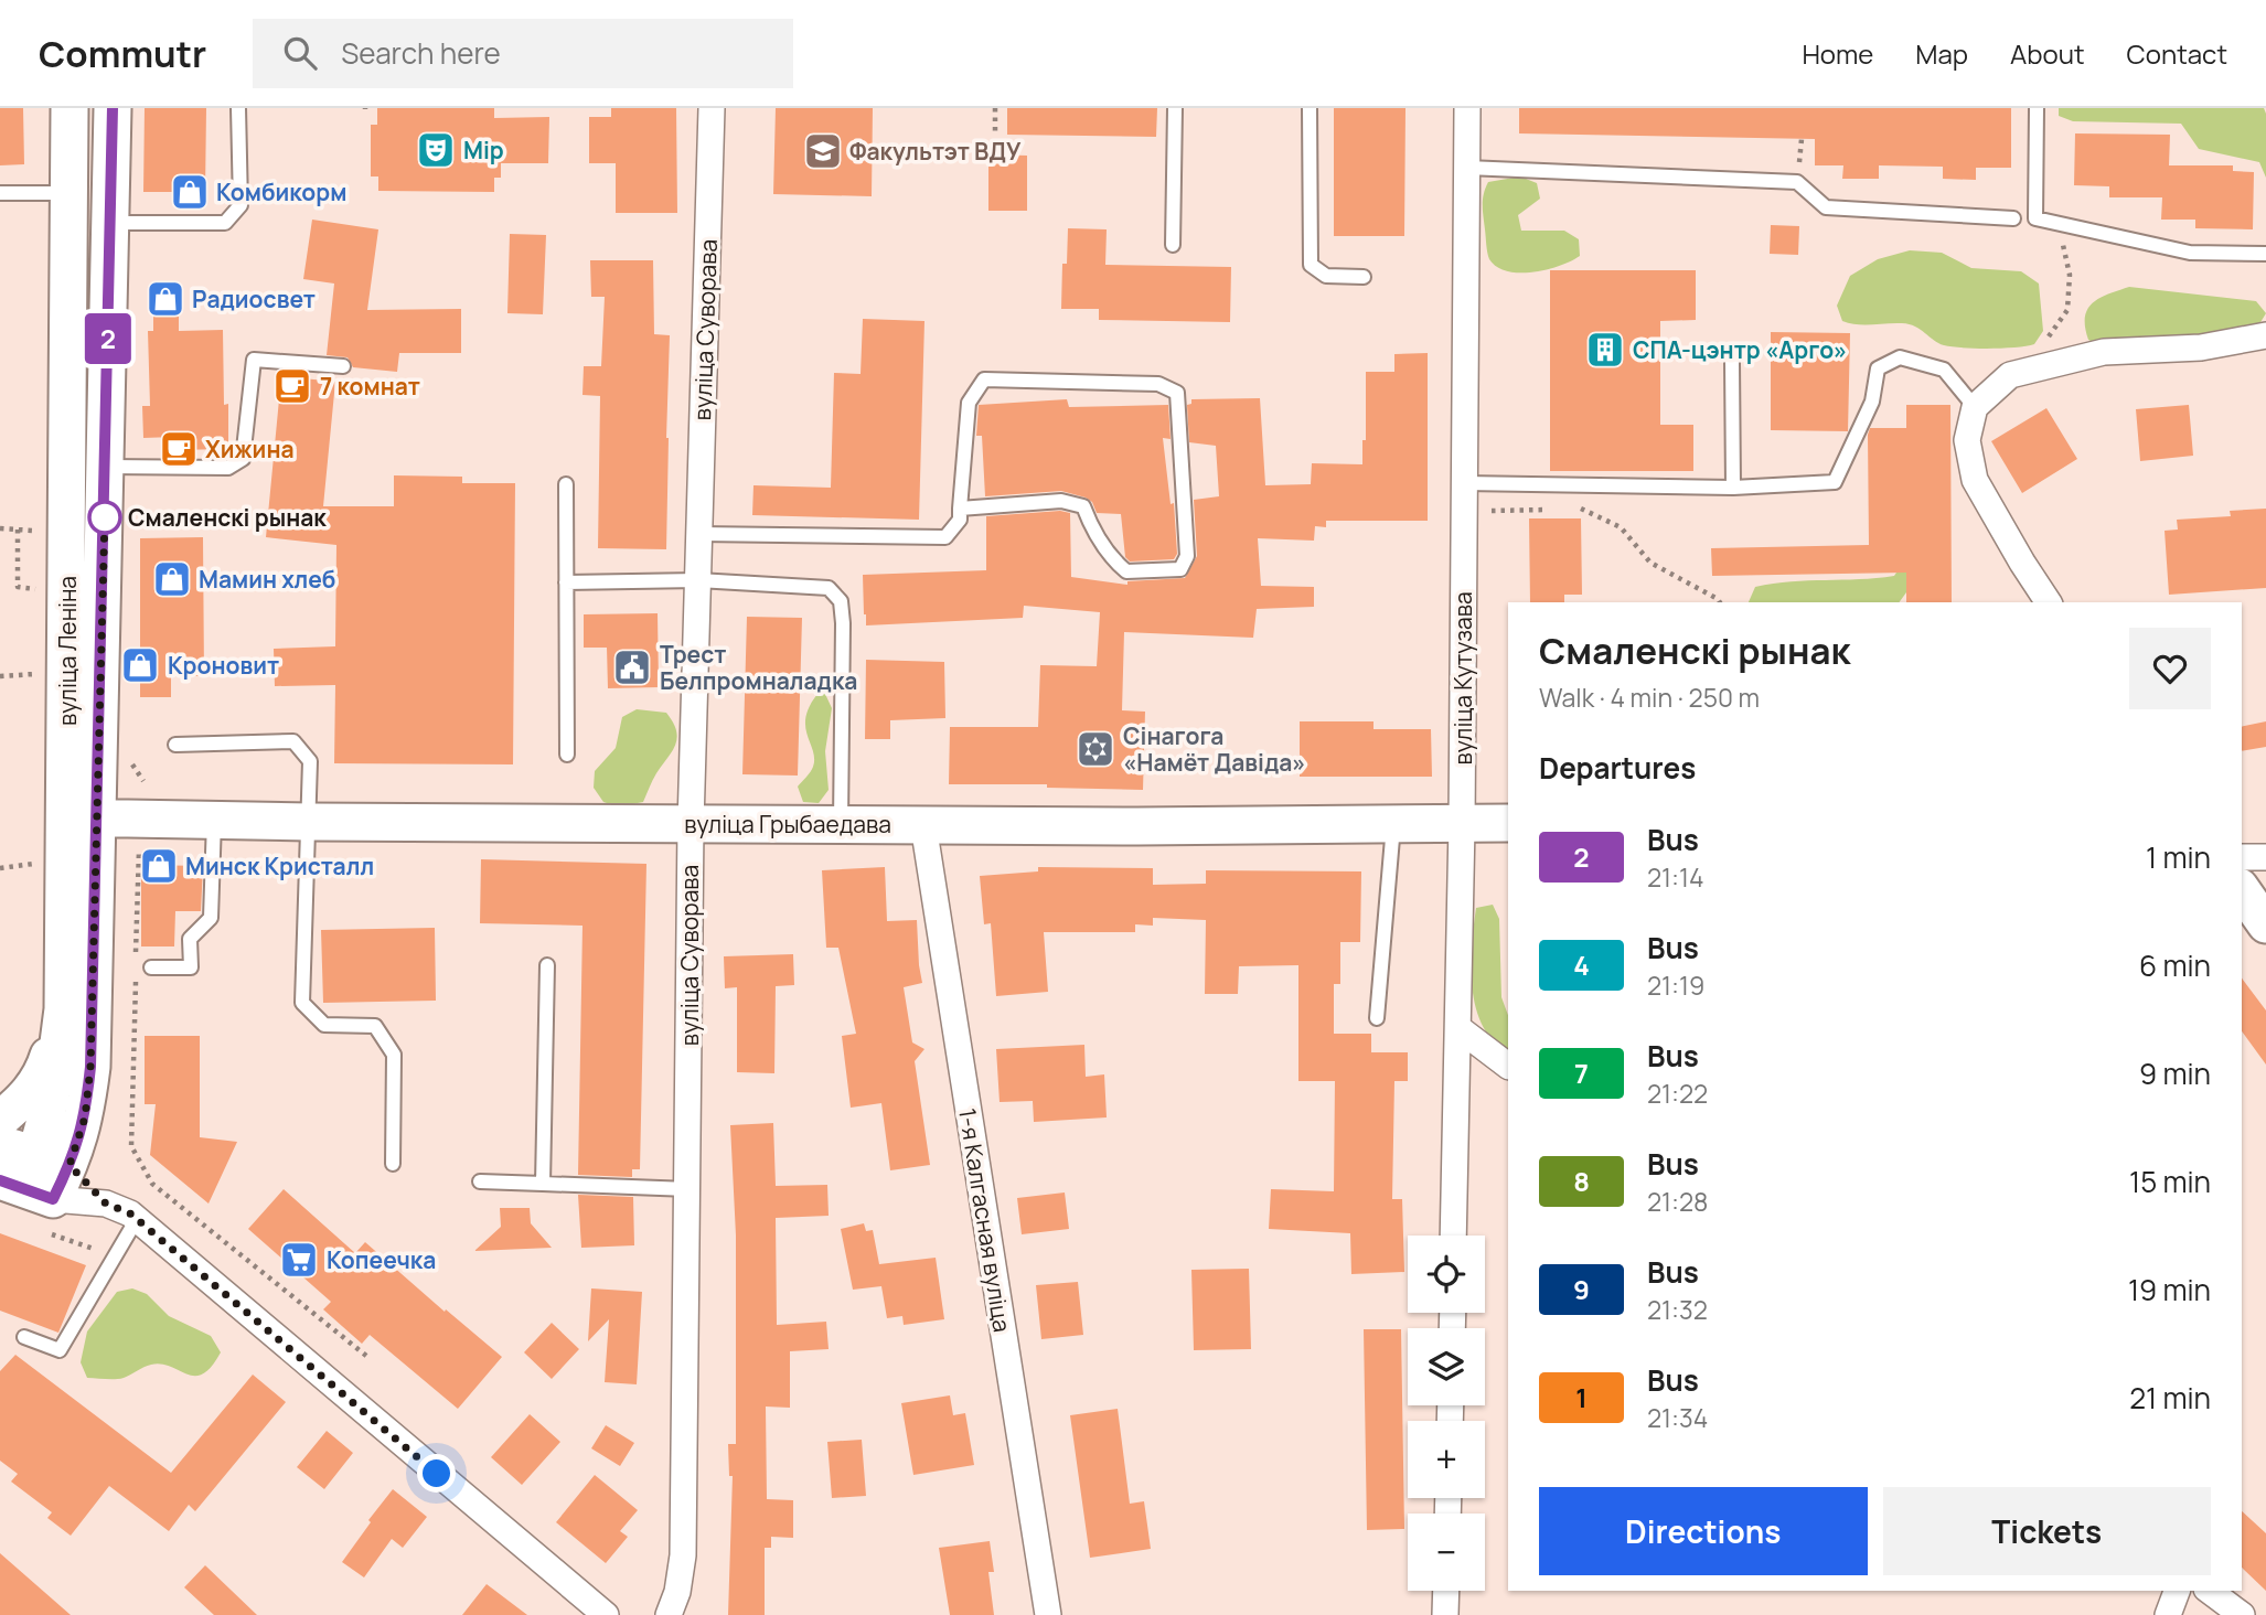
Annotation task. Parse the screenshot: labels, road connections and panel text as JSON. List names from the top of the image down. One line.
{"streets":{"main road":["вуліца Леніна","вуліца Грыбаедава"],"street":["вуліца Суворава","вуліца Кутузава","1-я Калгасная вуліца"]},"crossings":[["вуліца Суворава","вуліца Грыбаедава"],["вуліца Леніна","вуліца Грыбаедава"],["вуліца Кутузава","вуліца Грыбаедава"],["вуліца Грыбаедава","1-я Калгасная вуліца"]],"places":{"theatre":["Мір"],"school or university":["Факультэт ВДУ"],"shop":["Комбикорм","Радиосвет","Мамин хлеб","Кроновит","Минск Кристалл"],"building":["СПА-цэнтр «Арго»"],"cafe":["7 комнат","Хижина"],"other":["Смаленскі рынак"],"public building":["Трест Белпромналадка"],"synagogue":["Сінагога «Намёт Давіда»"],"supermarket":["Копеечка"]},"lines":["bus line 2"],"page":{"header":"Commutr","search":"Search here","nav":["Home","Map","About","Contact"],"on_map":"2","heading":[["Смаленскі рынак","Walk · 4 min · 250 m"],"Departures"],"list":[{"mark":"2","name":"Bus","note":"21:14","value":"1 min"},{"mark":"4","name":"Bus","note":"21:19","value":"6 min"},{"mark":"7","name":"Bus","note":"21:22","value":"9 min"},{"mark":"8","name":"Bus","note":"21:28","value":"15 min"},{"mark":"9","name":"Bus","note":"21:32","value":"19 min"},{"mark":"1","name":"Bus","note":"21:34","value":"21 min"}],"map_buttons":["+","−"],"buttons":["Directions","Tickets"]}}
